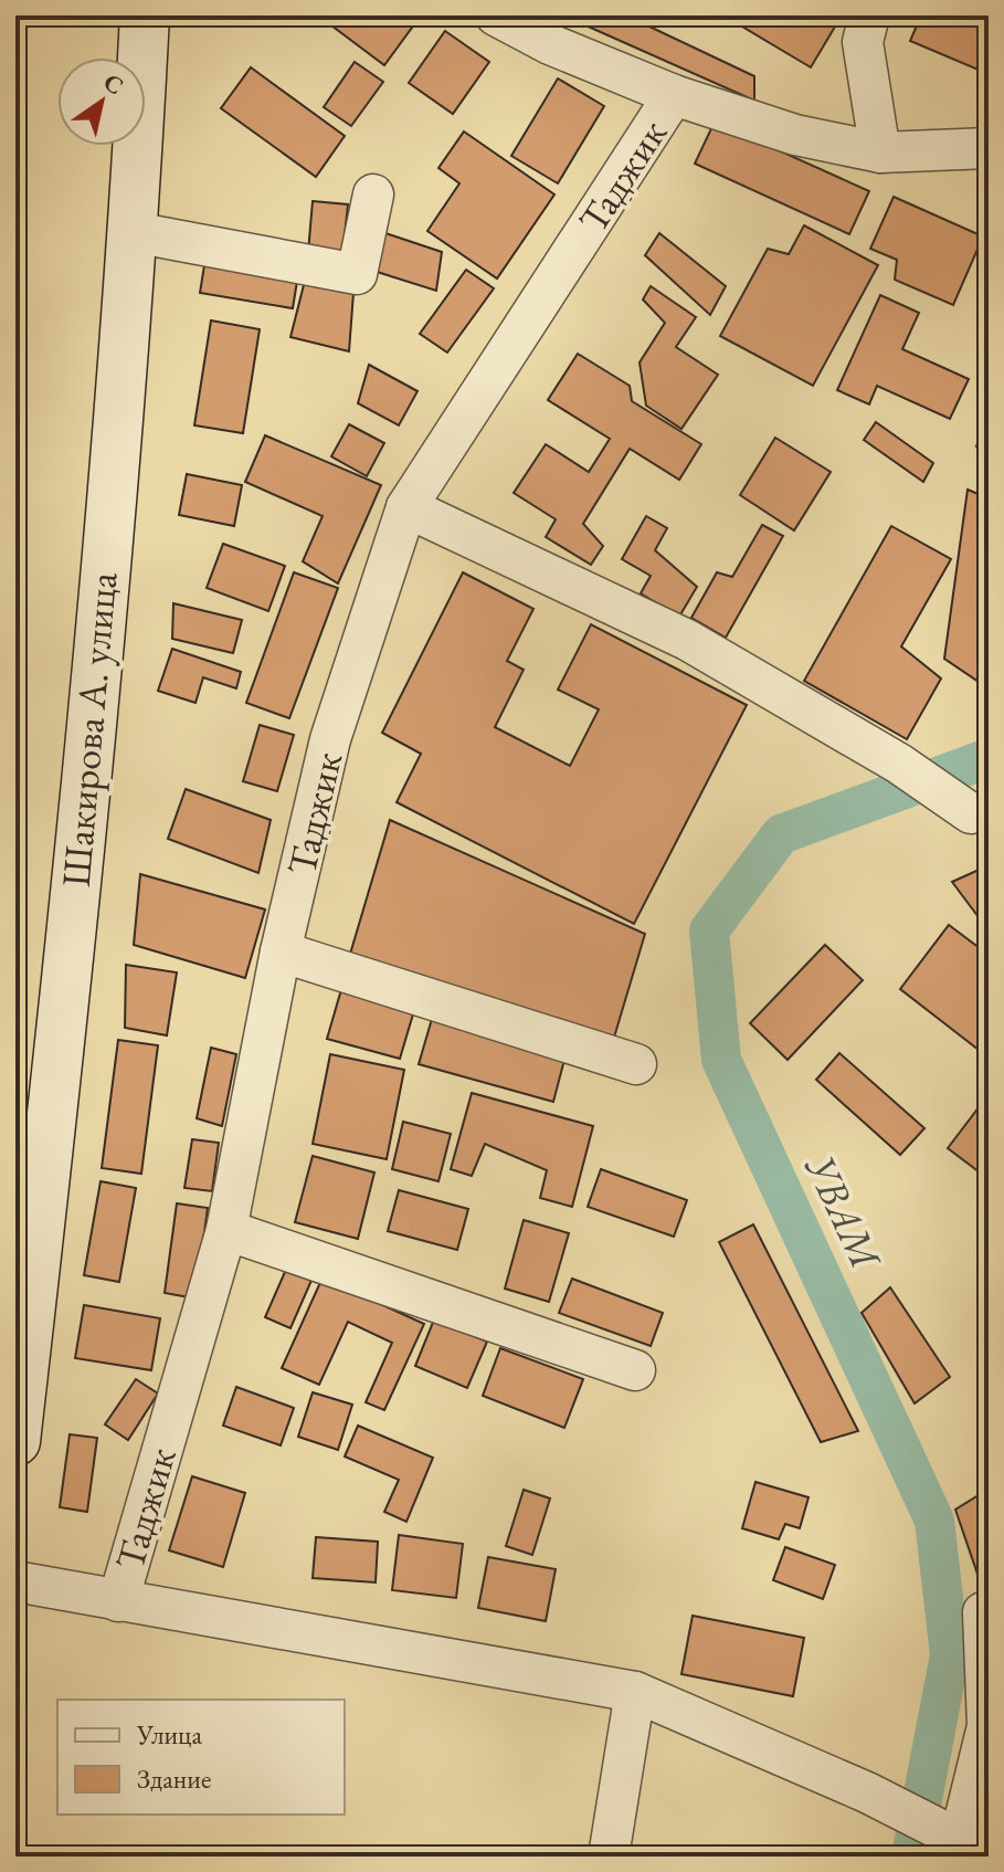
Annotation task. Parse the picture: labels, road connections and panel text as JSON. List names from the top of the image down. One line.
{"streets":{"main road":["Шакирова А. улица"],"street":["Таджик"]},"water":["УВАМ"],"legend":["Улица","Здание"],"north":"top right"}
